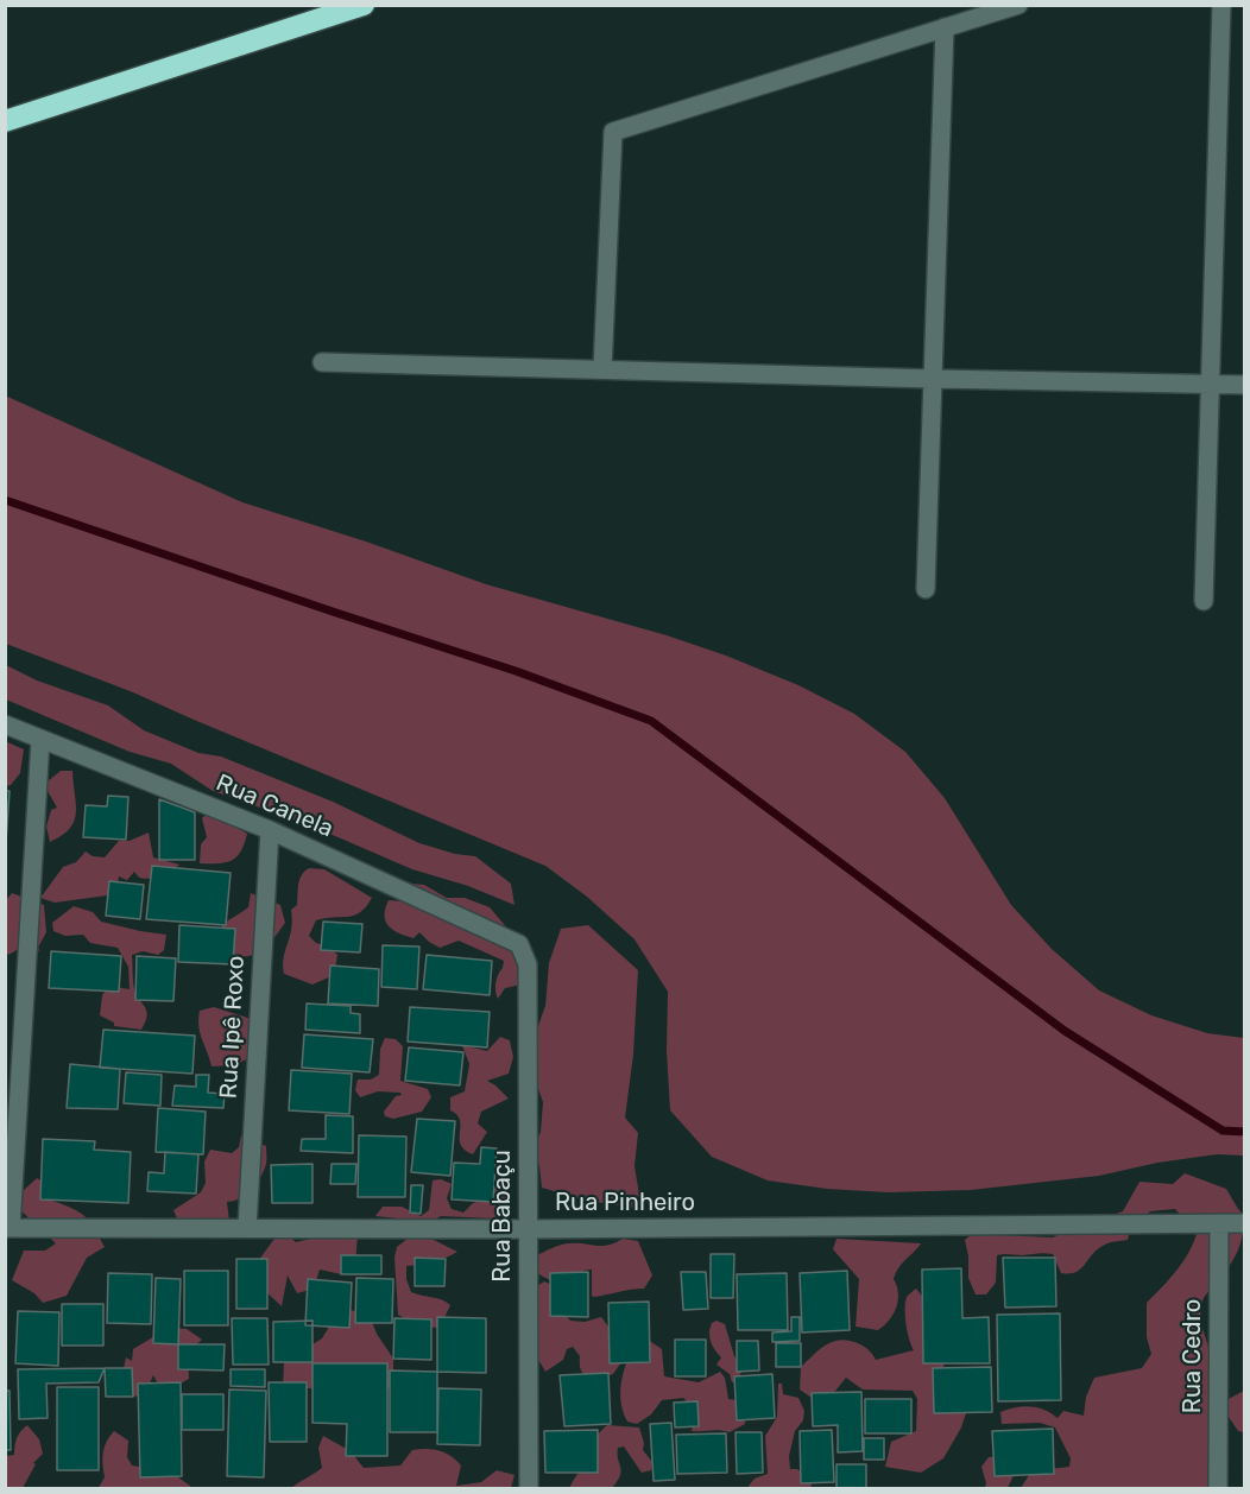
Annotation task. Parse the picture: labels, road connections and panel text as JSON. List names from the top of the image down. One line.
{"streets":{"street":["Rua Canela","Rua Ipê Roxo","Rua Pinheiro","Rua Babaçu","Rua Cedro"]},"crossings":[["Rua Canela","Rua Ipê Roxo"],["Rua Canela","Rua Babaçu"],["Rua Ipê Roxo","Rua Pinheiro"],["Rua Pinheiro","Rua Babaçu"],["Rua Pinheiro","Rua Cedro"]]}
